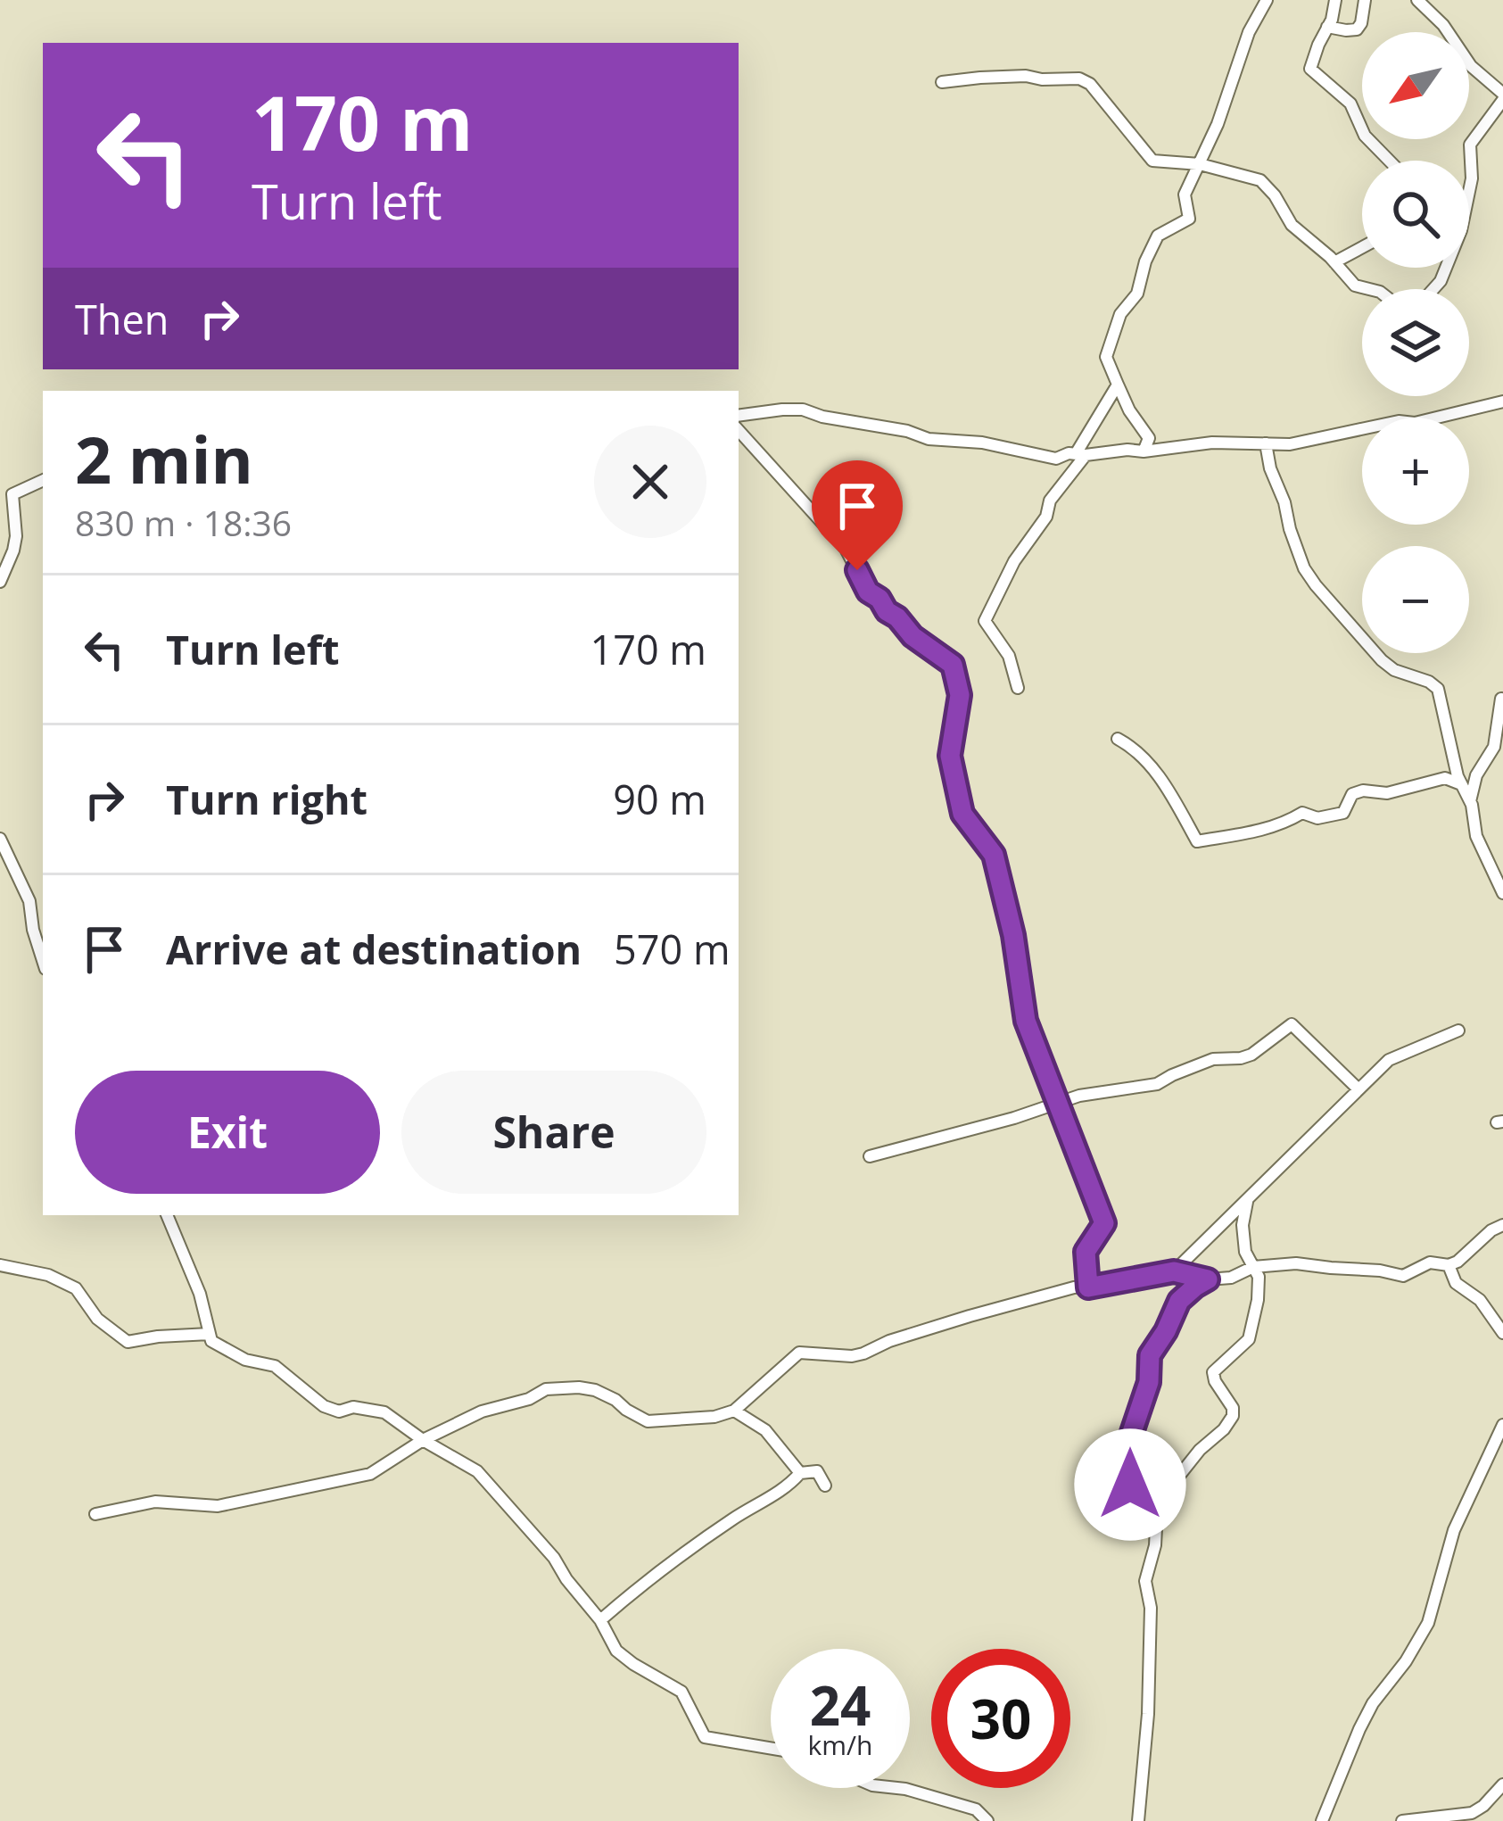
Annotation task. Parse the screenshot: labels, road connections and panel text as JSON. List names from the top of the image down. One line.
{"north":"bottom left","page":{"map_buttons":["+","−"],"turn":["170 m","Turn left"],"then":"Then","heading":["2 min","830 m · 18:36"],"list":[{"name":"Turn left","value":"170 m"},{"name":"Turn right","value":"90 m"},{"name":"Arrive at destination","value":"570 m"}],"buttons":["Exit","Share"],"speed":"24 km/h","limit":"30"}}
